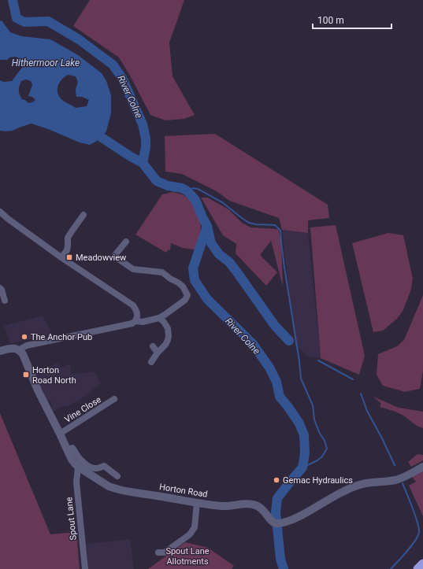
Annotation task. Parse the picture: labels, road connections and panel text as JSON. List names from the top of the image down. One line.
{"streets":{"street":["Vine Close","Horton Road","Spout Lane"]},"crossings":[["Vine Close","Horton Road"],["Horton Road","Spout Lane"]],"water":["Hithermoor Lake","River Colne"],"parks":["Spout Lane Allotments"],"places":{"transit":["Meadowview","Horton Road North"],"other":["The Anchor Pub","Gemac Hydraulics"]},"scale_bar":"100 m"}
